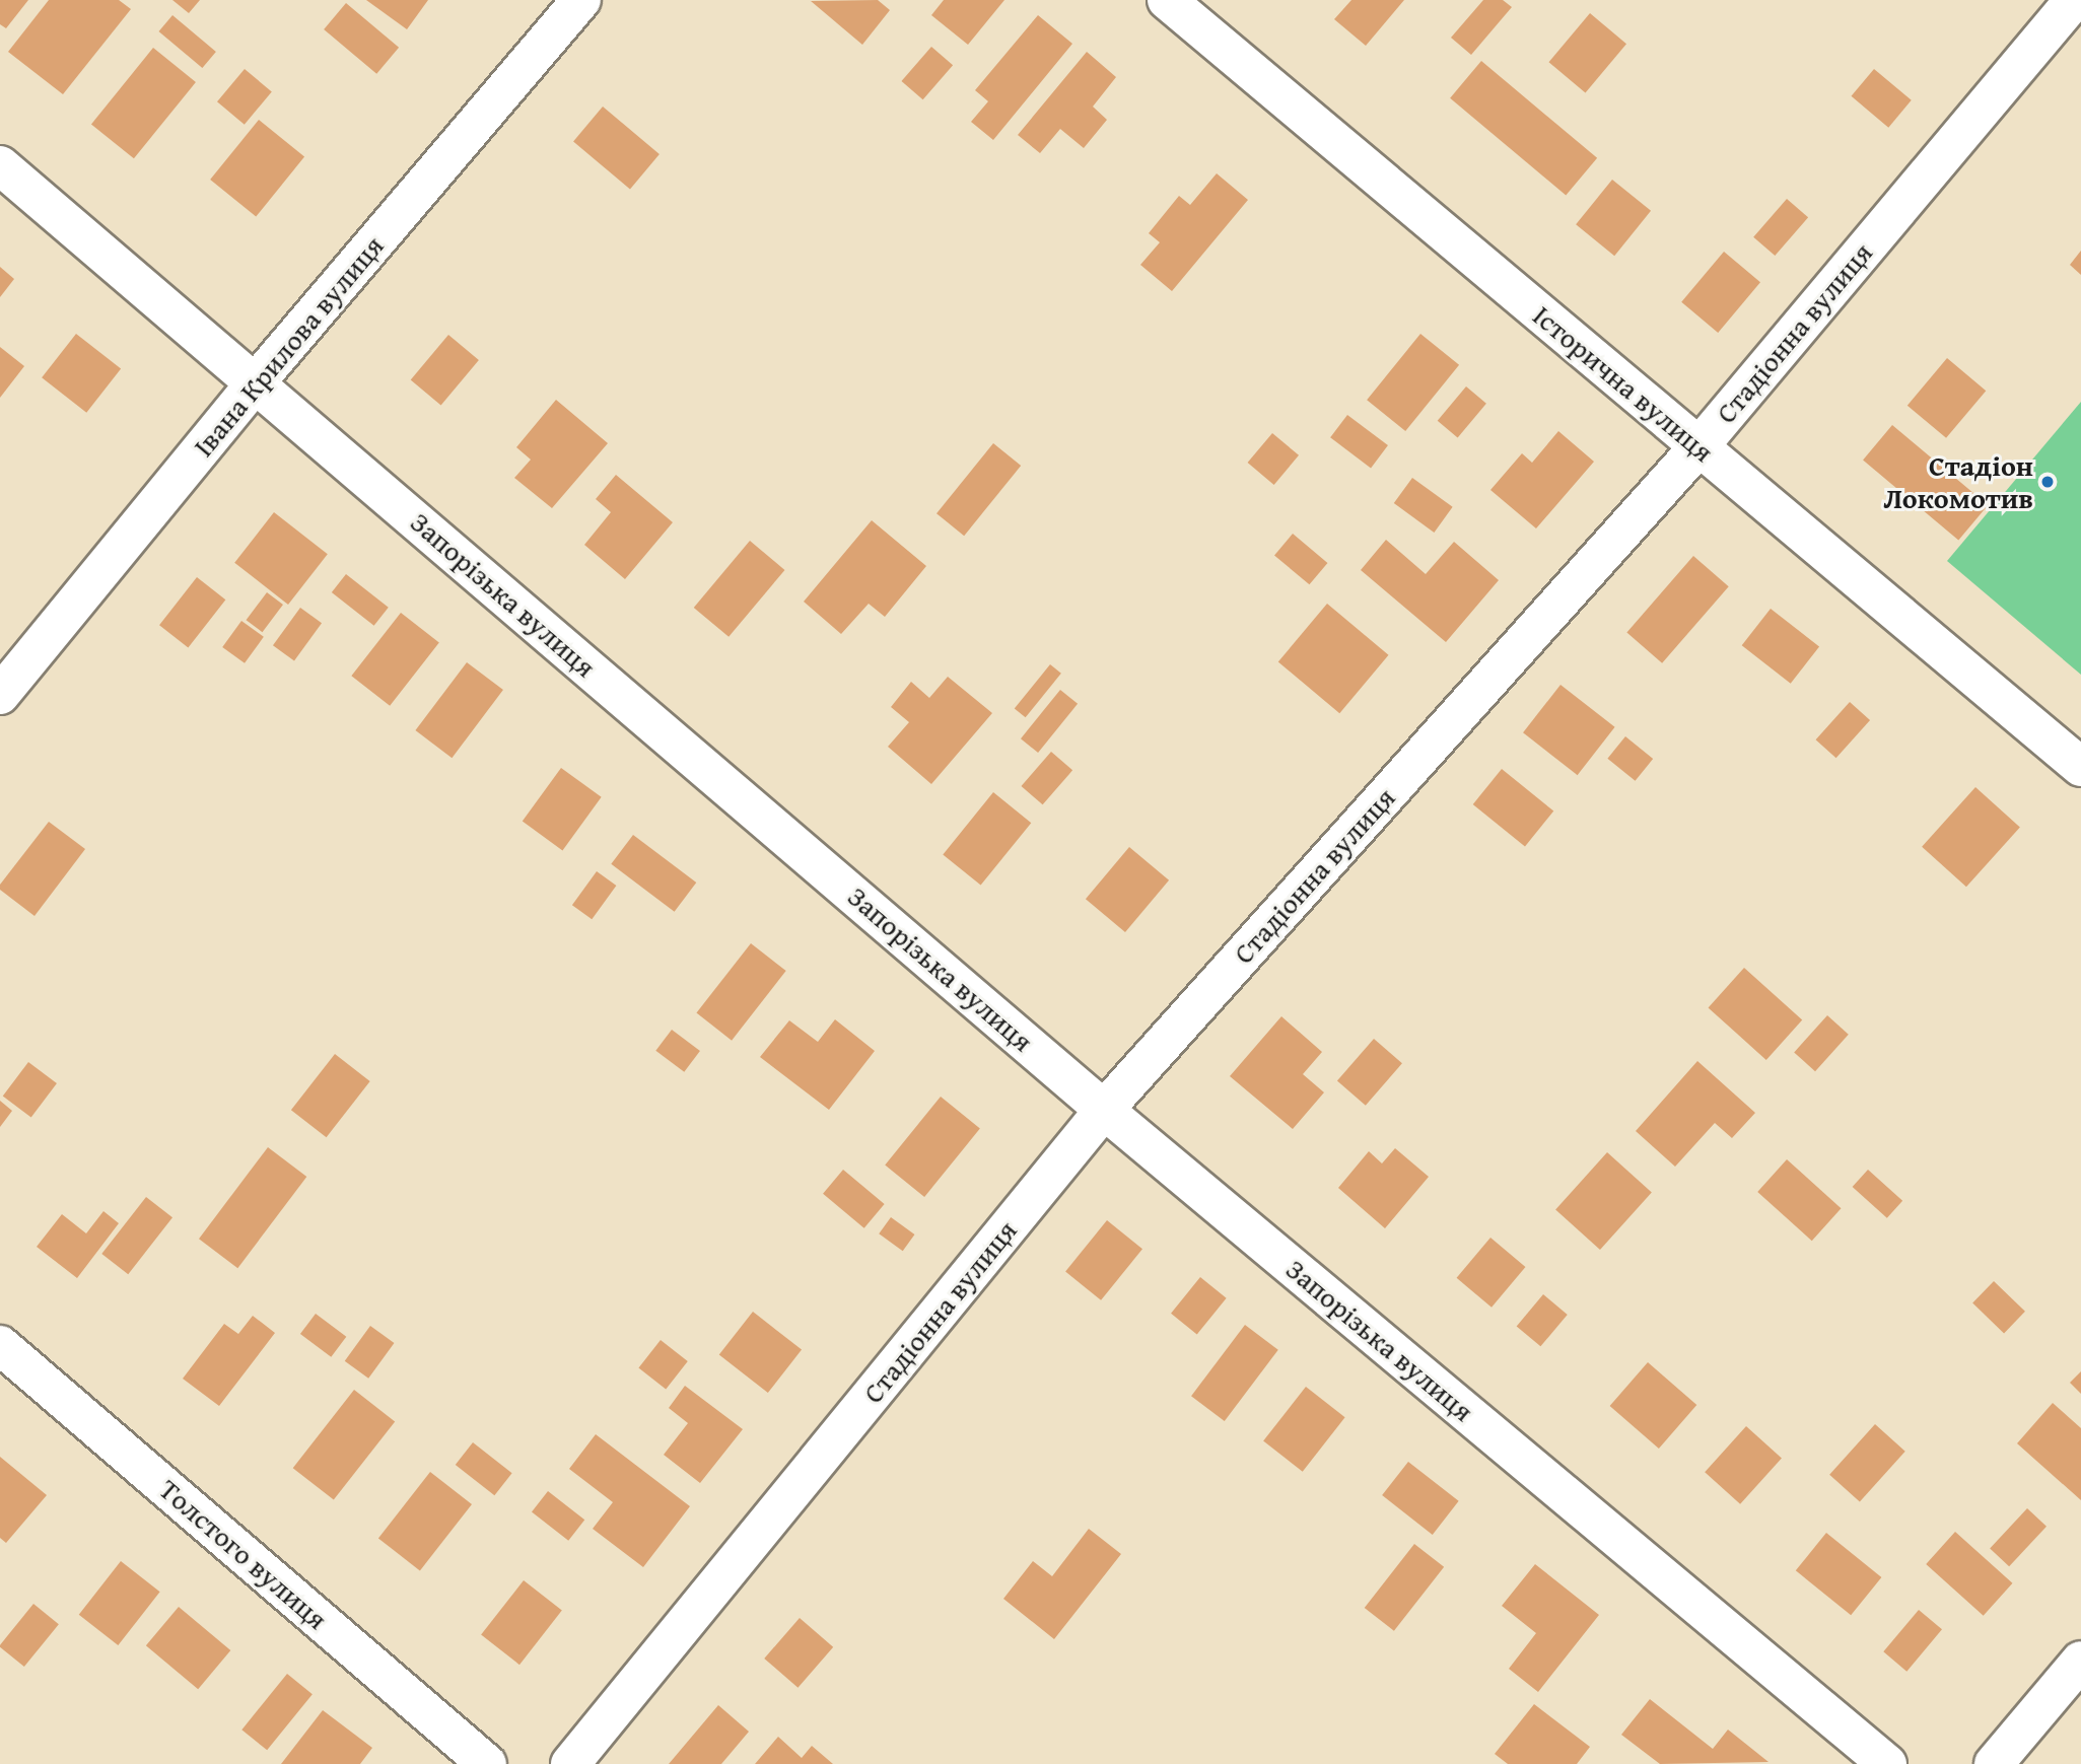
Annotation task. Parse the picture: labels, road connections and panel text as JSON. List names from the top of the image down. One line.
{"streets":{"street":["Стадіонна вулиця","Івана Крилова вулиця","Історична вулиця","Запорізька вулиця","Толстого вулиця"]},"crossings":[["Стадіонна вулиця","Історична вулиця"],["Стадіонна вулиця","Запорізька вулиця"],["Івана Крилова вулиця","Запорізька вулиця"]],"places":["Стадіон Локомотив"]}
